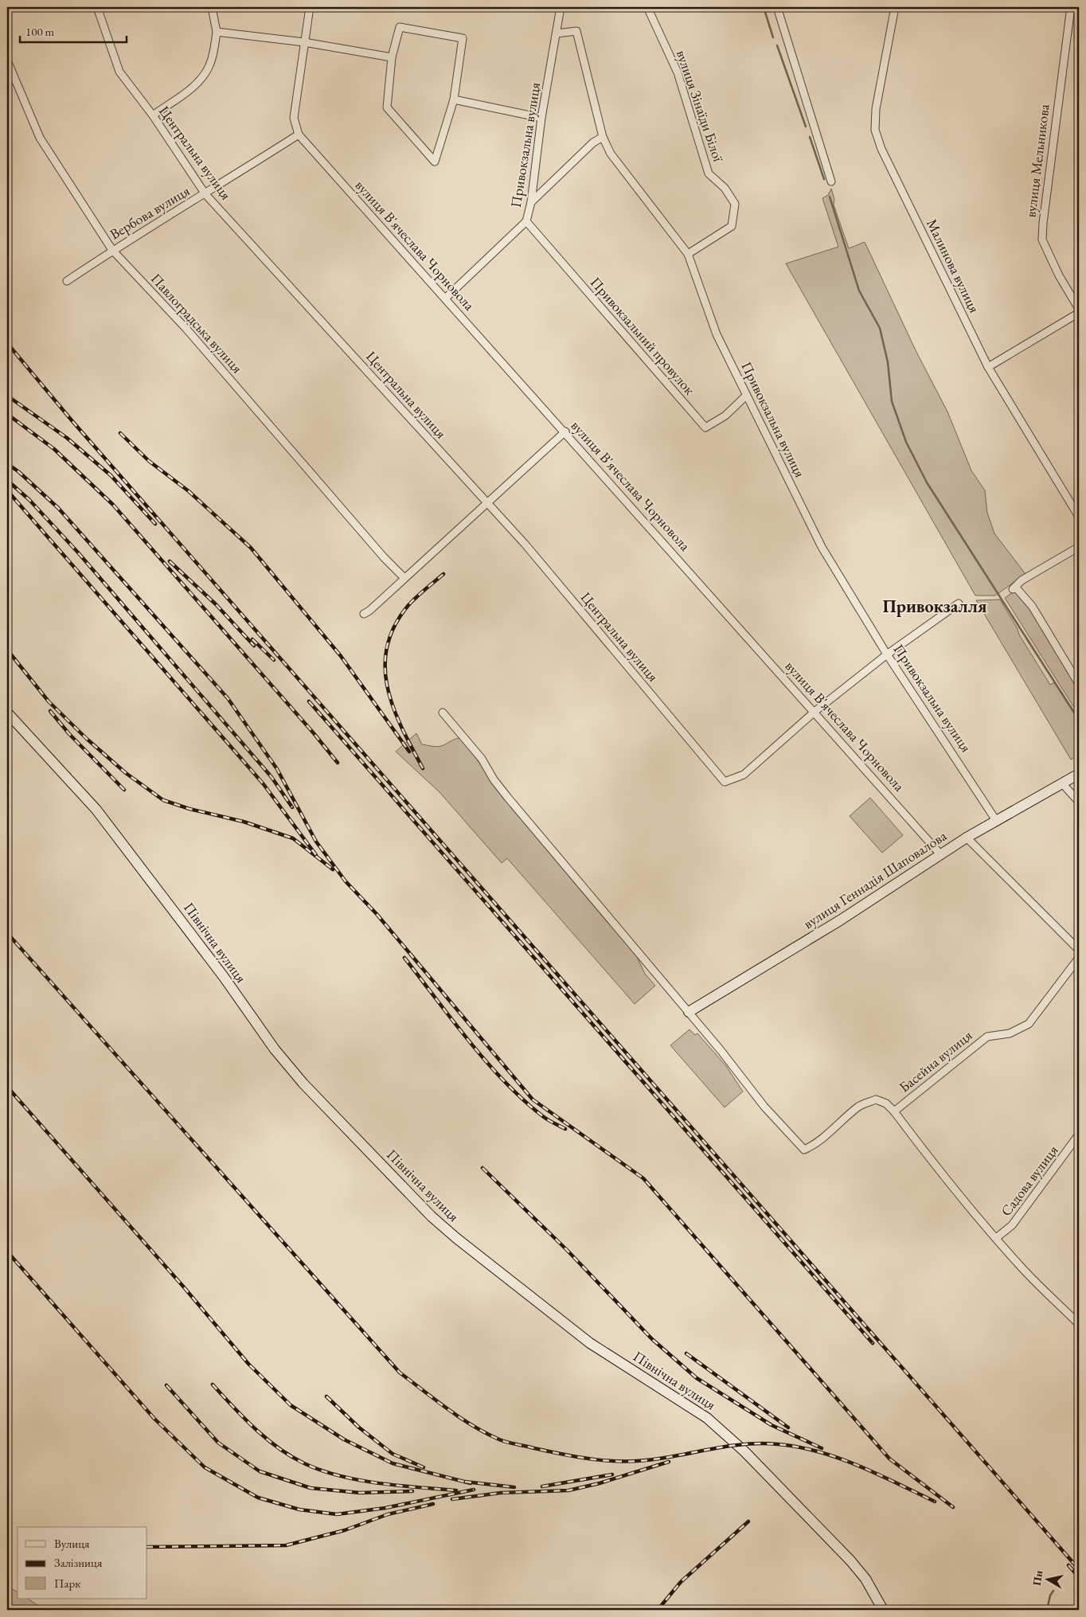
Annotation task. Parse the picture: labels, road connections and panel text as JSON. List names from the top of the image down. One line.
{"streets":{"street":["вулиця Зінаїди Білої","Привокзальна вулиця","Центральна вулиця","вулиця Мельникова","Вербова вулиця","вулиця В'ячеслава Чорновола","Малинова вулиця","Павлоградська вулиця","Привокзальний провулок","вулиця Геннадія Шаповалова","Північна вулиця","Басейна вулиця","Садова вулиця"]},"crossings":[["вулиця Зінаїди Білої","Привокзальна вулиця"],["Привокзальна вулиця","вулиця В'ячеслава Чорновола"],["Привокзальна вулиця","Привокзальний провулок"],["Привокзальна вулиця","вулиця Геннадія Шаповалова"],["Центральна вулиця","Вербова вулиця"],["Центральна вулиця","вулиця В'ячеслава Чорновола"],["Вербова вулиця","вулиця В'ячеслава Чорновола"],["Вербова вулиця","Павлоградська вулиця"],["вулиця В'ячеслава Чорновола","вулиця Геннадія Шаповалова"]],"districts":["Привокзалля"],"legend":["Вулиця","Залізниця","Парк"],"scale_bar":"100 m","north":"left"}
